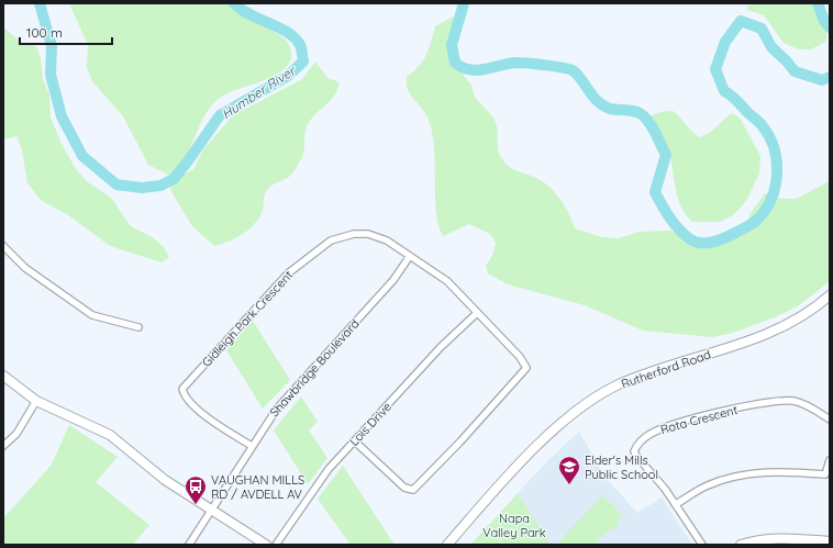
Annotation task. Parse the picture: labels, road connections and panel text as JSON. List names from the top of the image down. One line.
{"streets":{"main road":["Rutherford Road"],"street":["Gidleigh Park Crescent","Shawbridge Boulevard","Rota Crescent","Lois Drive"]},"crossings":[["Gidleigh Park Crescent","Shawbridge Boulevard"],["Gidleigh Park Crescent","Lois Drive"]],"water":["Humber River"],"parks":["Napa Valley Park"],"places":{"school or university":["Elder's Mills Public School"],"bus stop":["VAUGHAN MILLS RD / AVDELL AV"]},"scale_bar":"100 m"}
